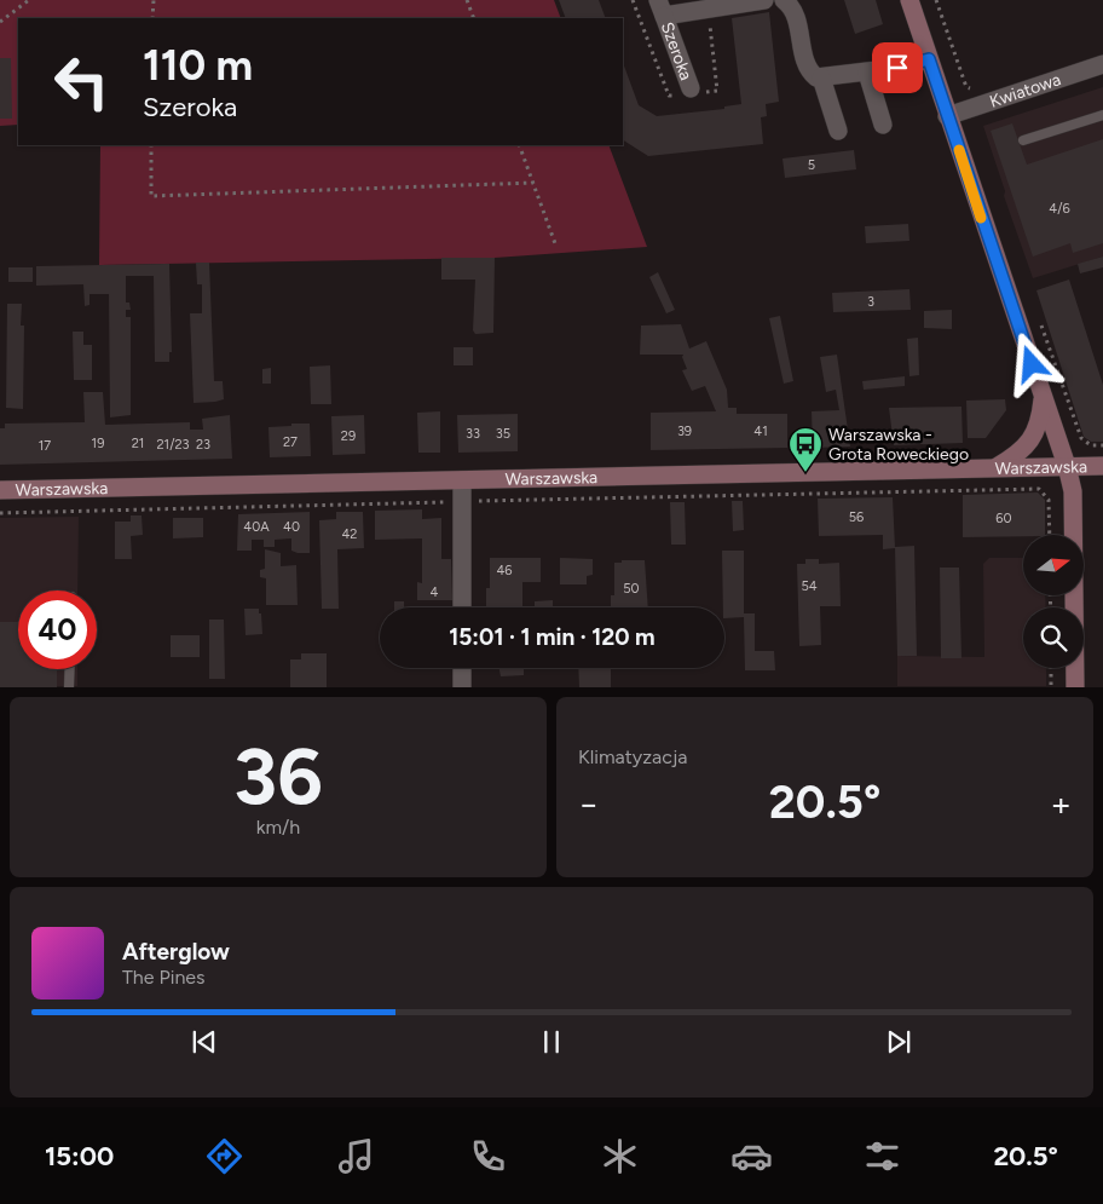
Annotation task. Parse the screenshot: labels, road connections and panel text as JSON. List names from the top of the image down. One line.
{"streets":{"main road":["Warszawska"],"street":["Szeroka","Kwiatowa"]},"places":{"bus stop":["Warszawska - Grota Roweckiego"]},"house_numbers":["5","4/6","3","39","41","33","35","29","27","19","21","21/23","23","17","56","60","40A","40","42","46","54","50","4"],"north":"right","page":{"turn":["110 m","Szeroka"],"limit":"40","trip":"15:01 · 1 min · 120 m","tile":[["36","km/h"],"Klimatyzacja"],"heat":["−","20.5°","+"],"song":["Afterglow","The Pines"],"tabs":["15:00","20.5°"]}}
